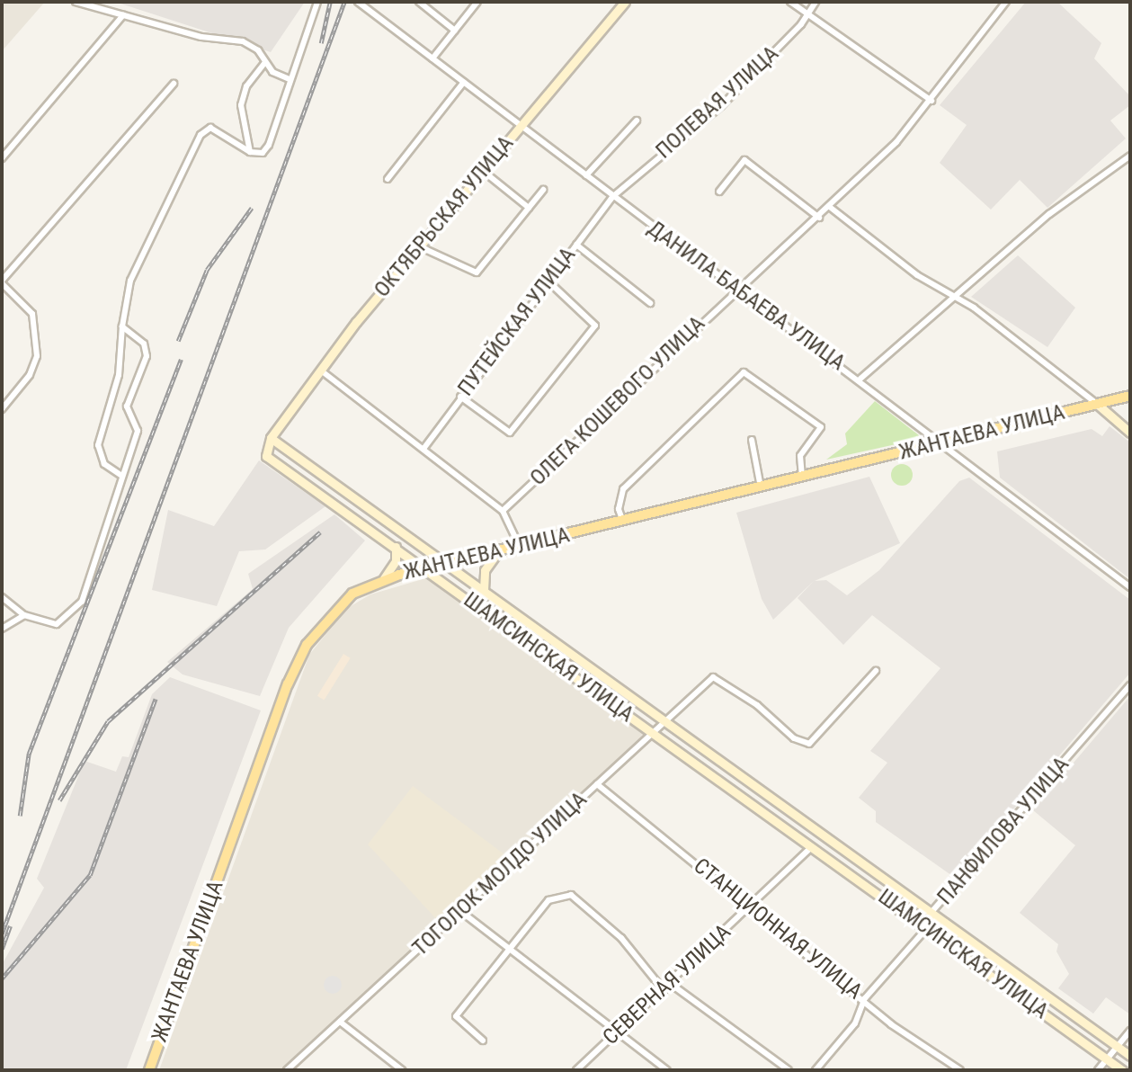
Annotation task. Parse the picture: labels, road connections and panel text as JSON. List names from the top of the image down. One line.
{"streets":{"main road":["ОКТЯБРЬСКАЯ УЛИЦА","ЖАНТАЕВА УЛИЦА","ШАМСИНСКАЯ УЛИЦА"],"street":["ПОЛЕВАЯ УЛИЦА","ДАНИЛА БАБАЕВА УЛИЦА","ПУТЕЙСКАЯ УЛИЦА","ОЛЕГА КОШЕВОГО УЛИЦА","ПАНФИЛОВА УЛИЦА","ТОГОЛОК МОЛДО УЛИЦА","СТАНЦИОННАЯ УЛИЦА","СЕВЕРНАЯ УЛИЦА"]},"crossings":[["ПОЛЕВАЯ УЛИЦА","ДАНИЛА БАБАЕВА УЛИЦА"],["ПОЛЕВАЯ УЛИЦА","ПУТЕЙСКАЯ УЛИЦА"],["ОКТЯБРЬСКАЯ УЛИЦА","ДАНИЛА БАБАЕВА УЛИЦА"],["ОКТЯБРЬСКАЯ УЛИЦА","ШАМСИНСКАЯ УЛИЦА"],["ДАНИЛА БАБАЕВА УЛИЦА","ПУТЕЙСКАЯ УЛИЦА"],["ДАНИЛА БАБАЕВА УЛИЦА","ОЛЕГА КОШЕВОГО УЛИЦА"],["ДАНИЛА БАБАЕВА УЛИЦА","ЖАНТАЕВА УЛИЦА"],["ЖАНТАЕВА УЛИЦА","ШАМСИНСКАЯ УЛИЦА"],["ШАМСИНСКАЯ УЛИЦА","ПАНФИЛОВА УЛИЦА"],["ШАМСИНСКАЯ УЛИЦА","ТОГОЛОК МОЛДО УЛИЦА"],["ШАМСИНСКАЯ УЛИЦА","СЕВЕРНАЯ УЛИЦА"],["ПАНФИЛОВА УЛИЦА","СТАНЦИОННАЯ УЛИЦА"],["ТОГОЛОК МОЛДО УЛИЦА","СТАНЦИОННАЯ УЛИЦА"],["СТАНЦИОННАЯ УЛИЦА","СЕВЕРНАЯ УЛИЦА"]]}
